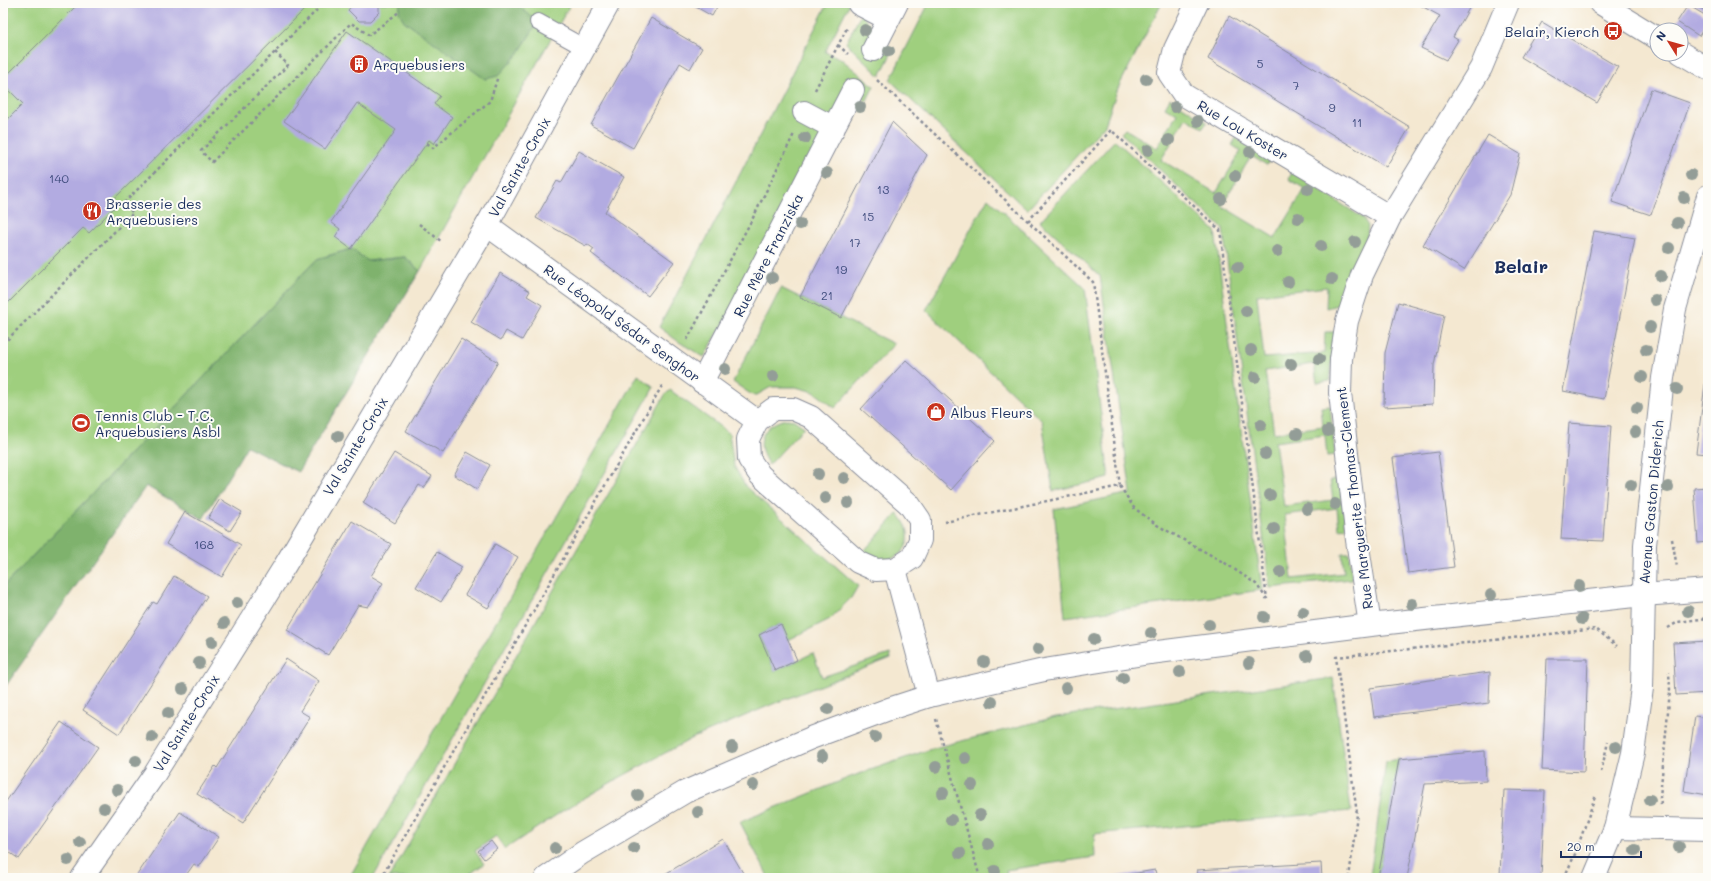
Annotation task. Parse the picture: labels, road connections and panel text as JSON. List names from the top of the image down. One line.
{"streets":{"street":["Rue Lou Koster","Val Sainte-Croix","Rue Mère Franziska","Rue Léopold Sédar Senghor","Rue Marguerite Thomas-Clement","Avenue Gaston Diderich"]},"crossings":[["Rue Lou Koster","Rue Marguerite Thomas-Clement"],["Val Sainte-Croix","Rue Léopold Sédar Senghor"],["Rue Mère Franziska","Rue Léopold Sédar Senghor"]],"districts":["Belair"],"places":{"bus stop":["Belair, Kierch"],"building":["Arquebusiers"],"restaurant":["Brasserie des Arquebusiers"],"shop":["Albus Fleurs"],"sports":["Tennis Club - T.C. Arquebusiers Asbl"]},"house_numbers":["5","7","9","11","140","13","15","17","19","21","168"],"scale_bar":"20 m","north":"top left"}
